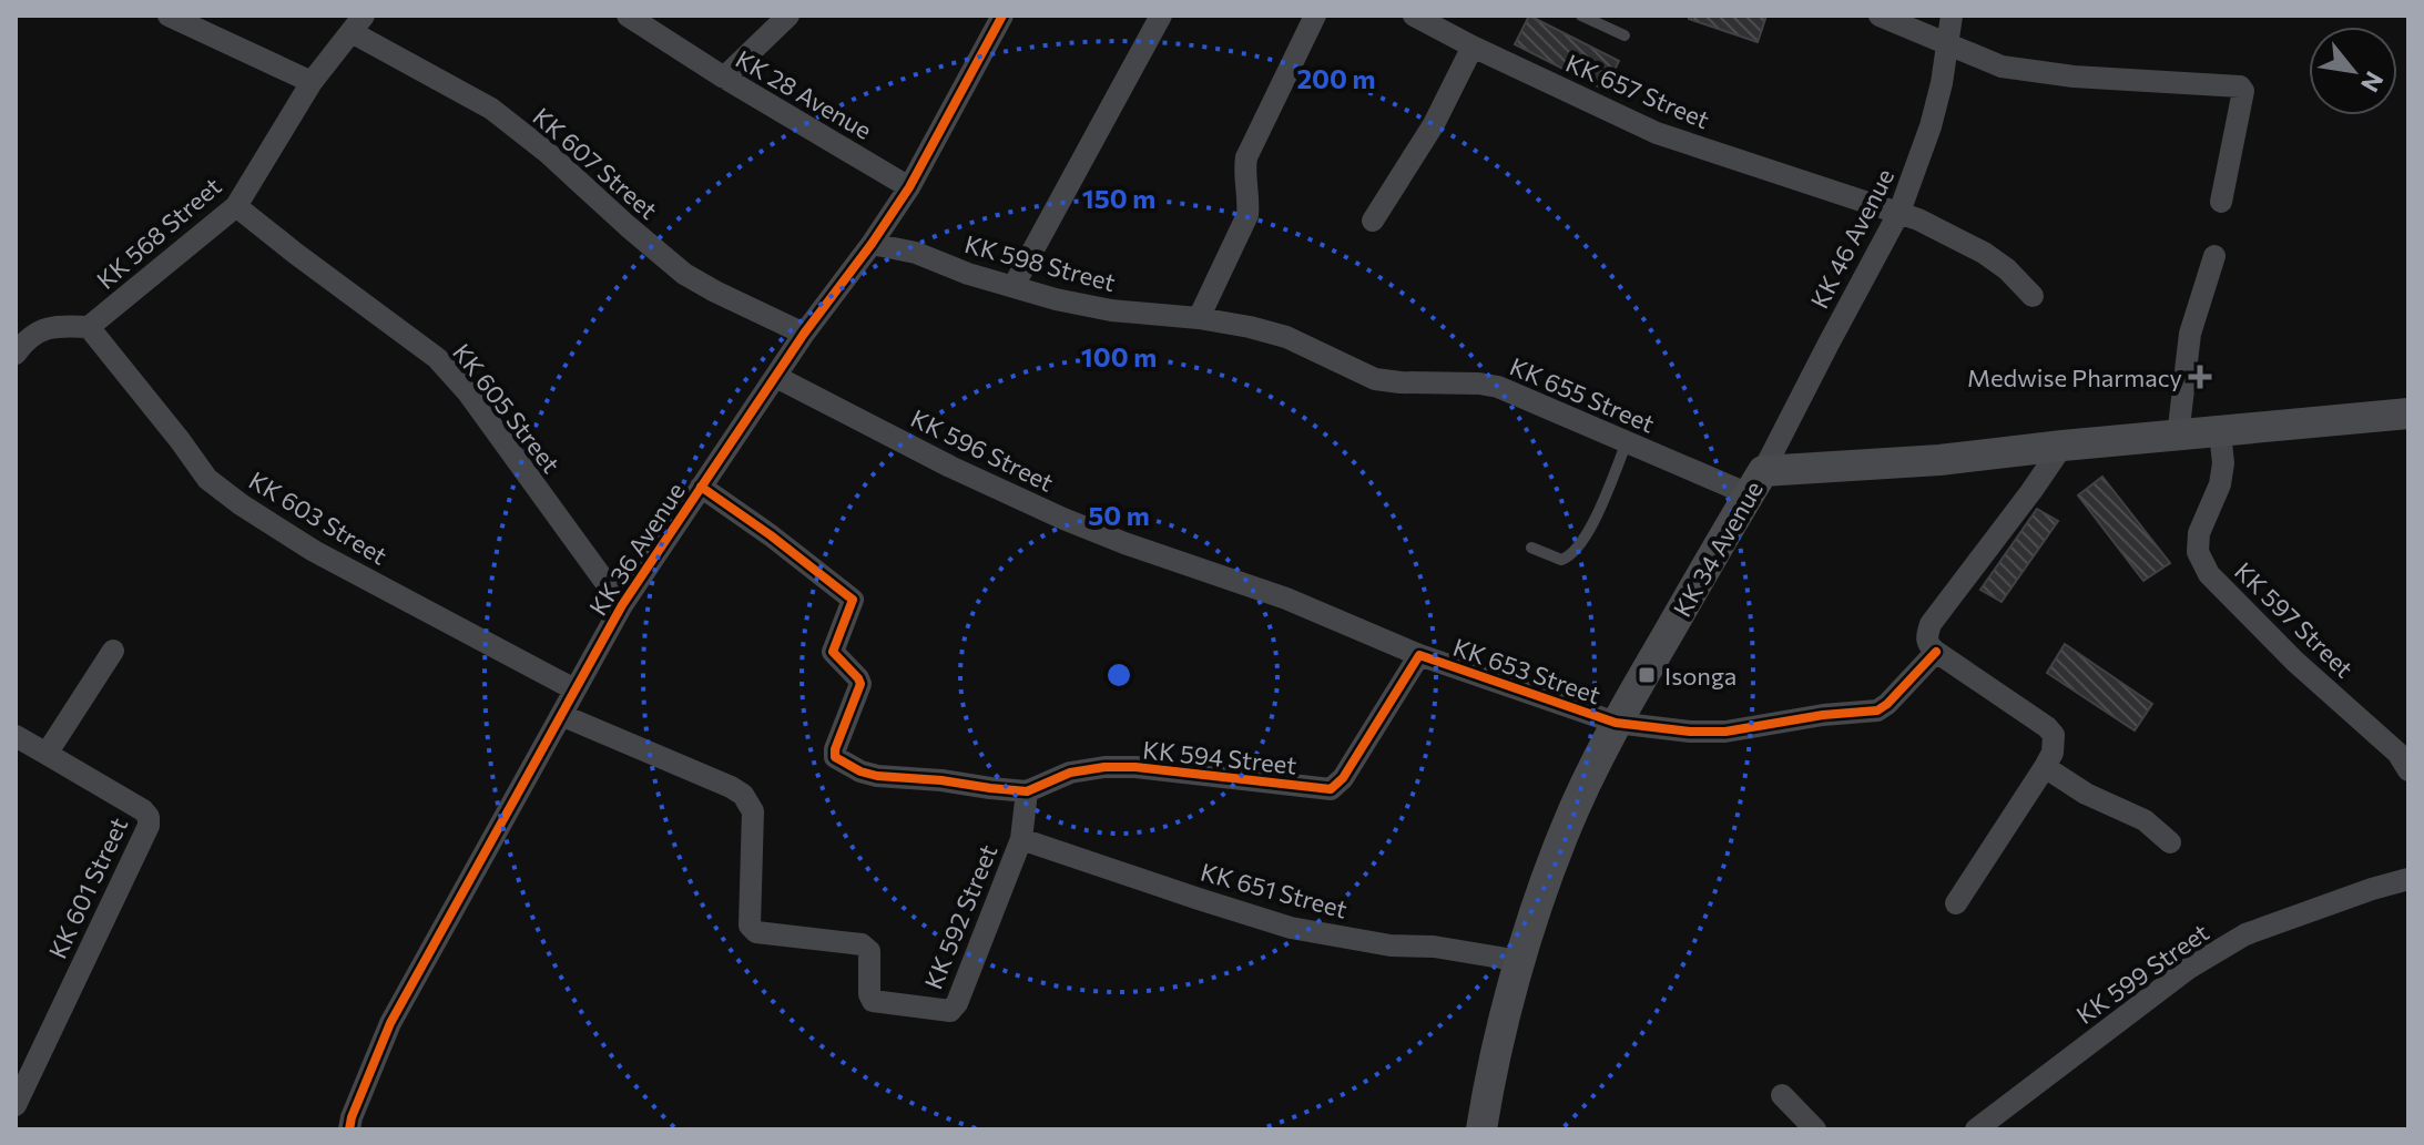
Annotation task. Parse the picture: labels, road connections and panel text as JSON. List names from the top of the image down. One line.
{"streets":{"main road":["KK 34 Avenue"],"street":["KK 657 Street","KK 28 Avenue","KK 607 Street","KK 568 Street","KK 46 Avenue","KK 598 Street","KK 655 Street","KK 605 Street","KK 596 Street","KK 603 Street","KK 36 Avenue","KK 597 Street","KK 653 Street","KK 594 Street","KK 601 Street","KK 651 Street","KK 592 Street","KK 599 Street"]},"crossings":[["KK 657 Street","KK 46 Avenue"],["KK 28 Avenue","KK 36 Avenue"],["KK 607 Street","KK 568 Street"],["KK 607 Street","KK 36 Avenue"],["KK 568 Street","KK 605 Street"],["KK 568 Street","KK 603 Street"],["KK 46 Avenue","KK 655 Street"],["KK 46 Avenue","KK 34 Avenue"],["KK 598 Street","KK 655 Street"],["KK 598 Street","KK 36 Avenue"],["KK 655 Street","KK 34 Avenue"],["KK 605 Street","KK 36 Avenue"],["KK 596 Street","KK 36 Avenue"],["KK 596 Street","KK 653 Street"],["KK 603 Street","KK 36 Avenue"],["KK 36 Avenue","KK 594 Street"],["KK 36 Avenue","KK 592 Street"],["KK 34 Avenue","KK 597 Street"],["KK 34 Avenue","KK 653 Street"],["KK 34 Avenue","KK 651 Street"],["KK 653 Street","KK 594 Street"],["KK 594 Street","KK 592 Street"],["KK 651 Street","KK 592 Street"]],"places":{"health":["Medwise Pharmacy"],"transit":["Isonga"]},"north":"bottom right","rings":["200 m","150 m","100 m","50 m"]}
